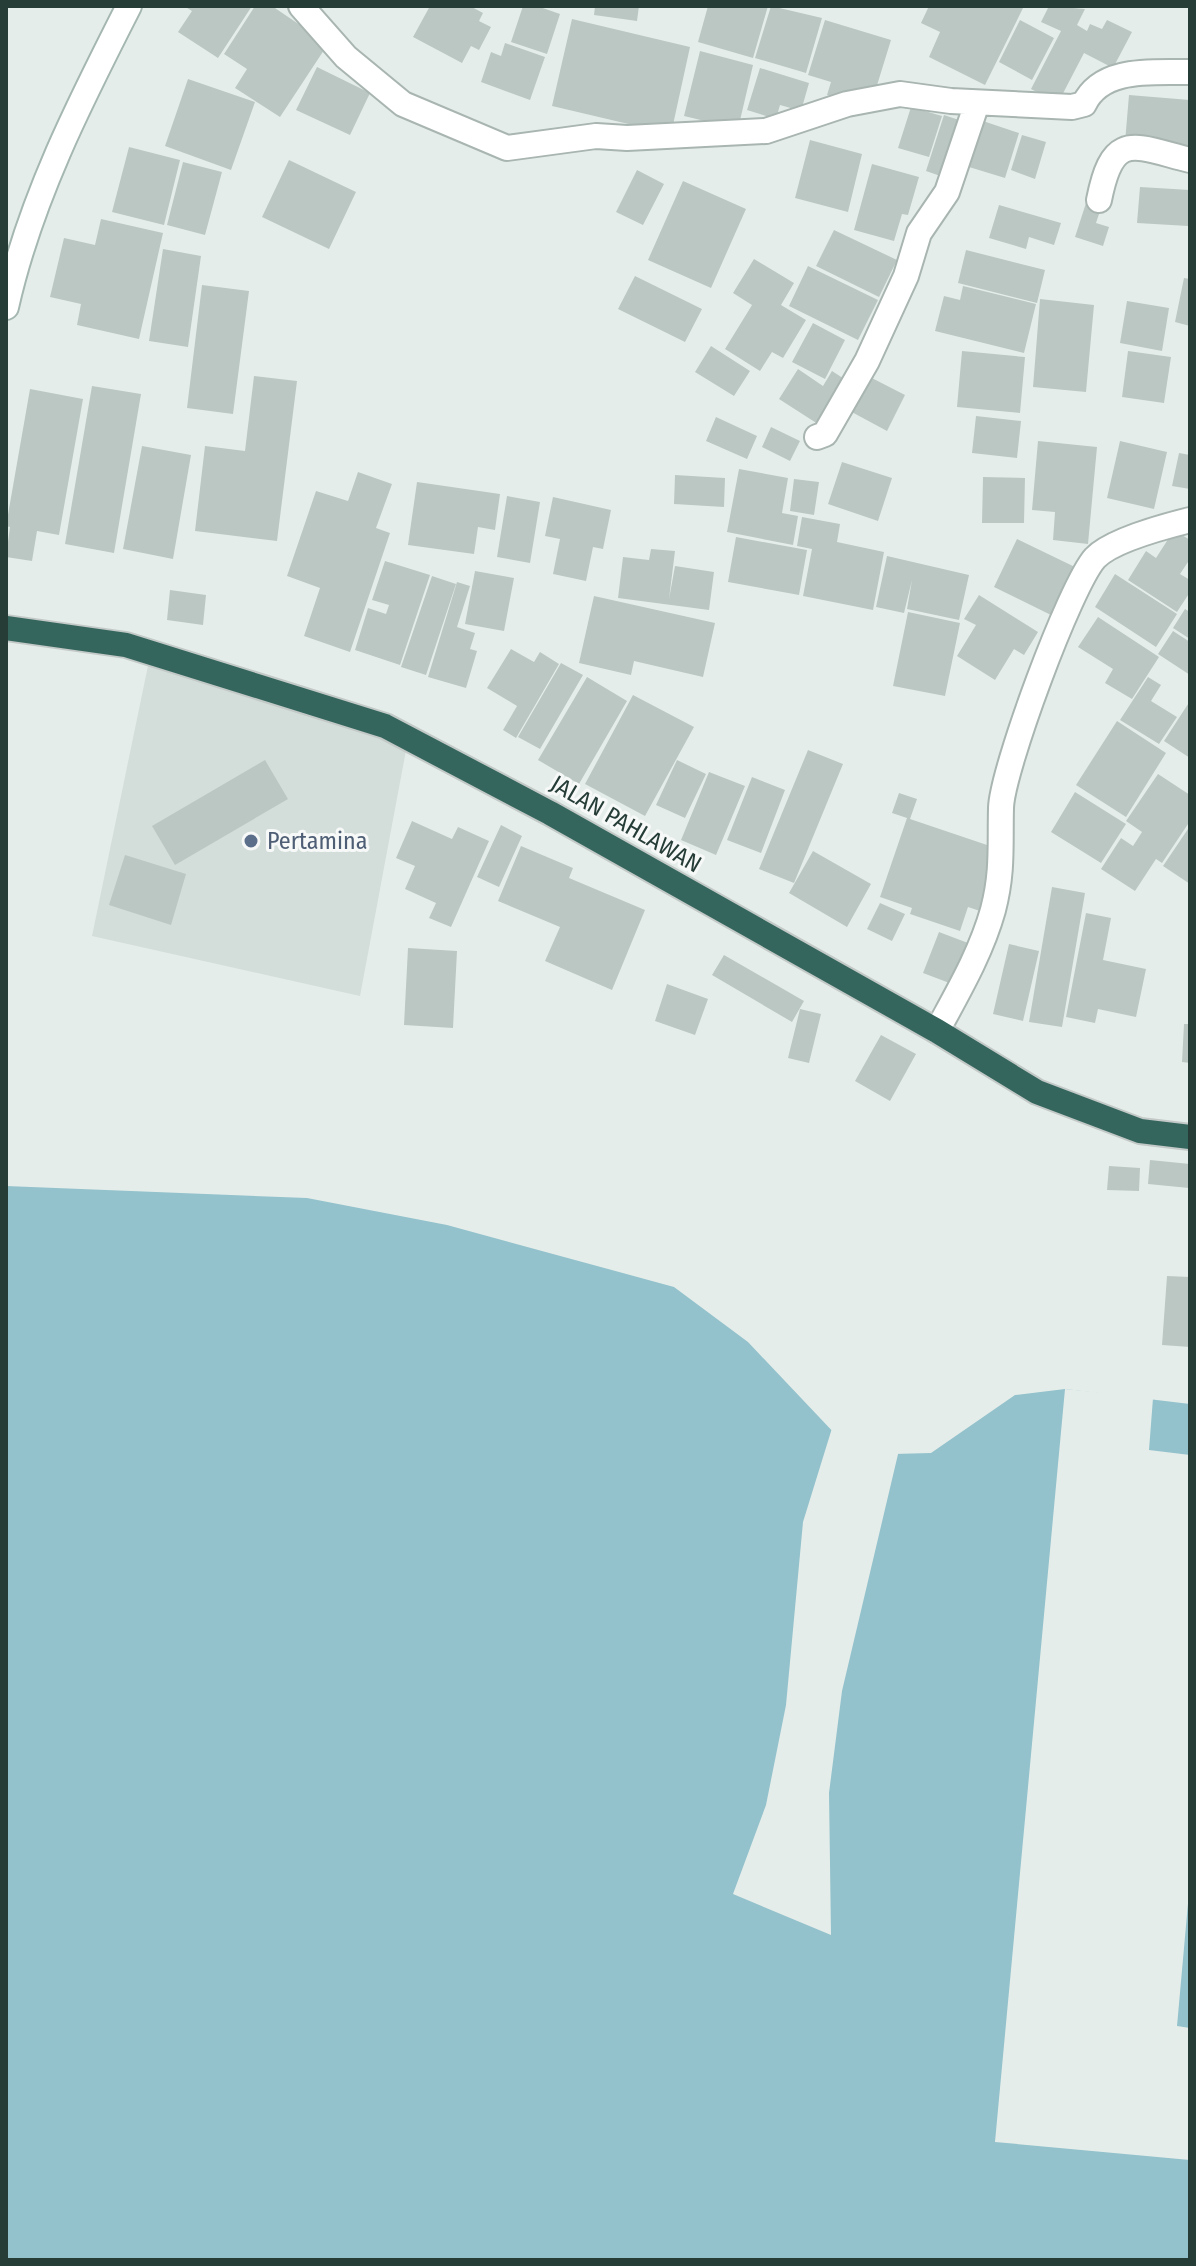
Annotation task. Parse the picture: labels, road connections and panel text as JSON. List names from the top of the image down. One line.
{"streets":{"highway":["JALAN PAHLAWAN"]},"places":["Pertamina"]}
